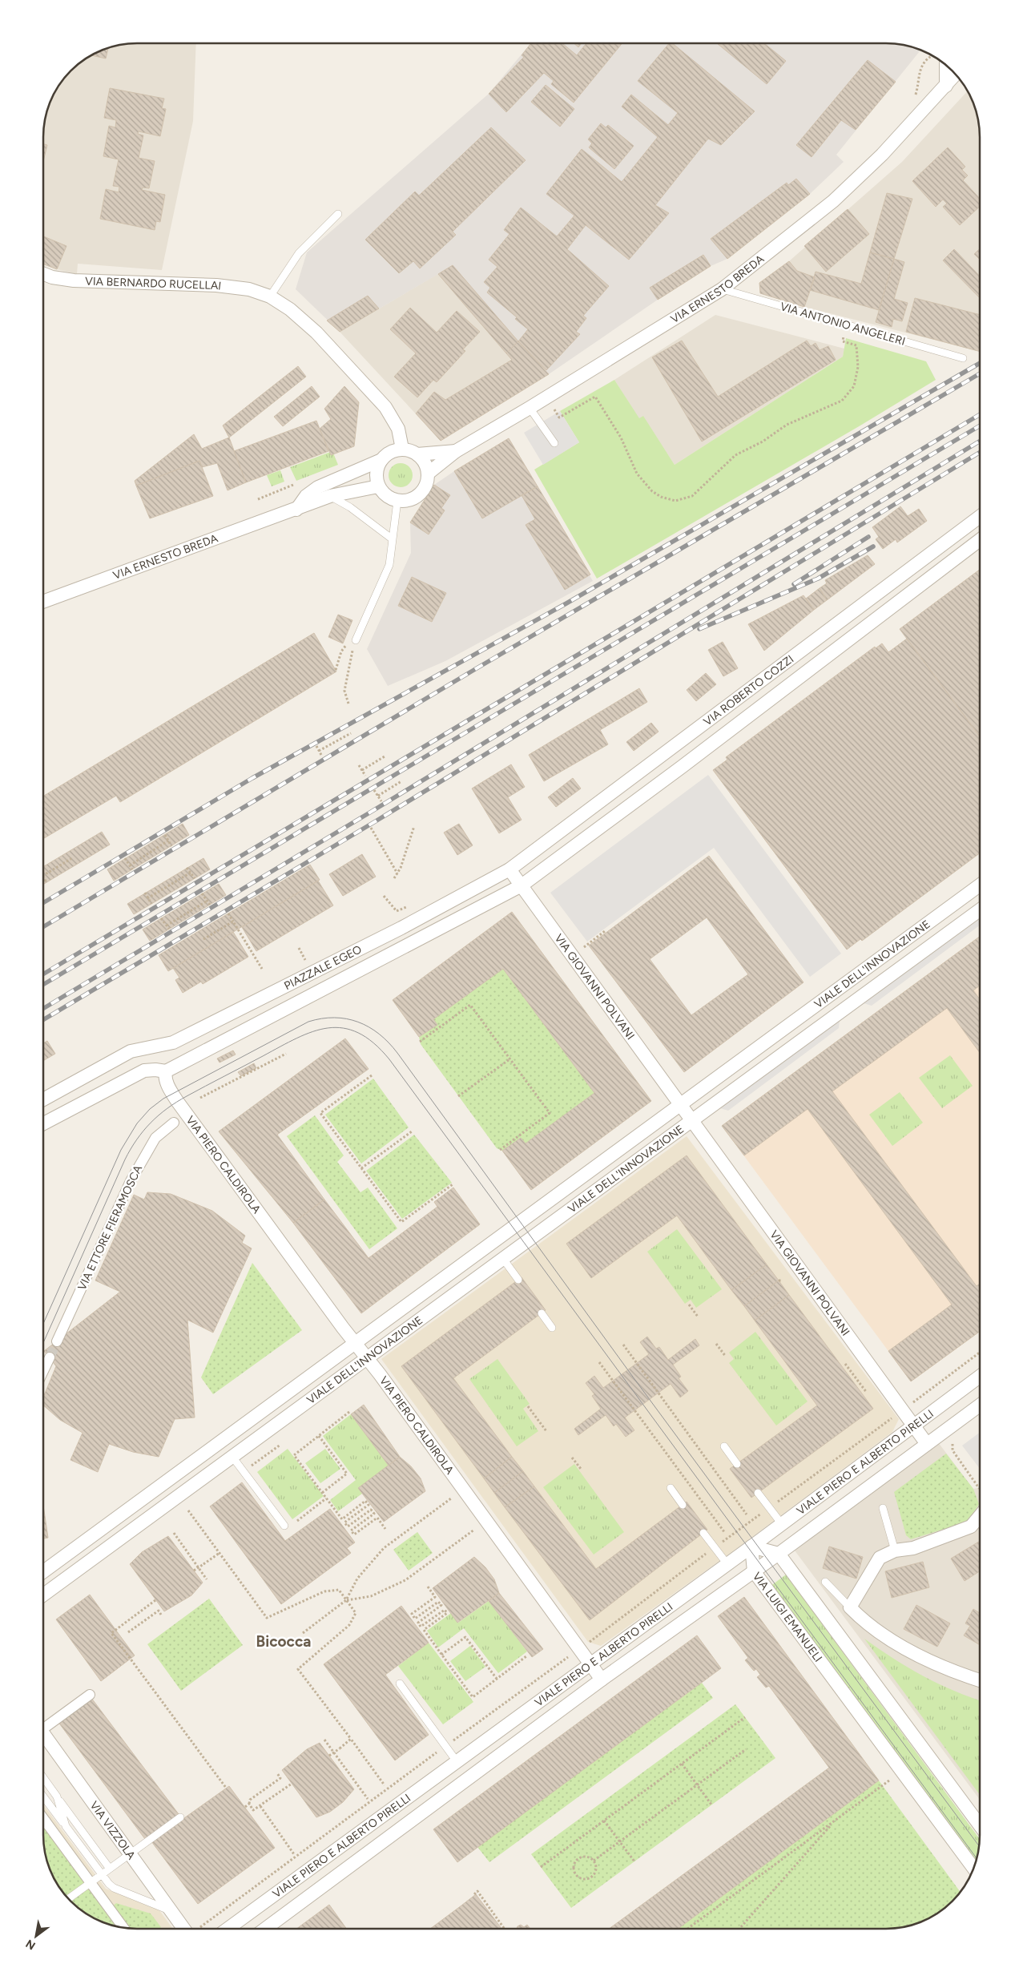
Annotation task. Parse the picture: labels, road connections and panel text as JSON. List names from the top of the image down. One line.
{"streets":{"street":["VIA BERNARDO RUCELLAI","VIA ERNESTO BREDA","VIA ROBERTO COZZI","VIALE DELL'INNOVAZIONE","PIAZZALE EGEO","VIA GIOVANNI POLVANI","VIA PIERO CALDIROLA","VIA ETTORE FIERAMOSCA","VIALE PIERO E ALBERTO PIRELLI","VIA LUIGI EMANUELI","VIA VIZZOLA"],"lane":["VIA ANTONIO ANGELERI"]},"crossings":[["VIA BERNARDO RUCELLAI","VIA ERNESTO BREDA"],["VIA ERNESTO BREDA","VIA ANTONIO ANGELERI"],["VIA ROBERTO COZZI","PIAZZALE EGEO"],["VIA ROBERTO COZZI","VIA GIOVANNI POLVANI"],["VIALE DELL'INNOVAZIONE","VIA GIOVANNI POLVANI"],["VIALE DELL'INNOVAZIONE","VIA PIERO CALDIROLA"],["PIAZZALE EGEO","VIA GIOVANNI POLVANI"],["PIAZZALE EGEO","VIA PIERO CALDIROLA"],["VIA GIOVANNI POLVANI","VIALE PIERO E ALBERTO PIRELLI"],["VIA PIERO CALDIROLA","VIALE PIERO E ALBERTO PIRELLI"],["VIALE PIERO E ALBERTO PIRELLI","VIA LUIGI EMANUELI"]],"districts":["Bicocca"],"north":"bottom left"}
